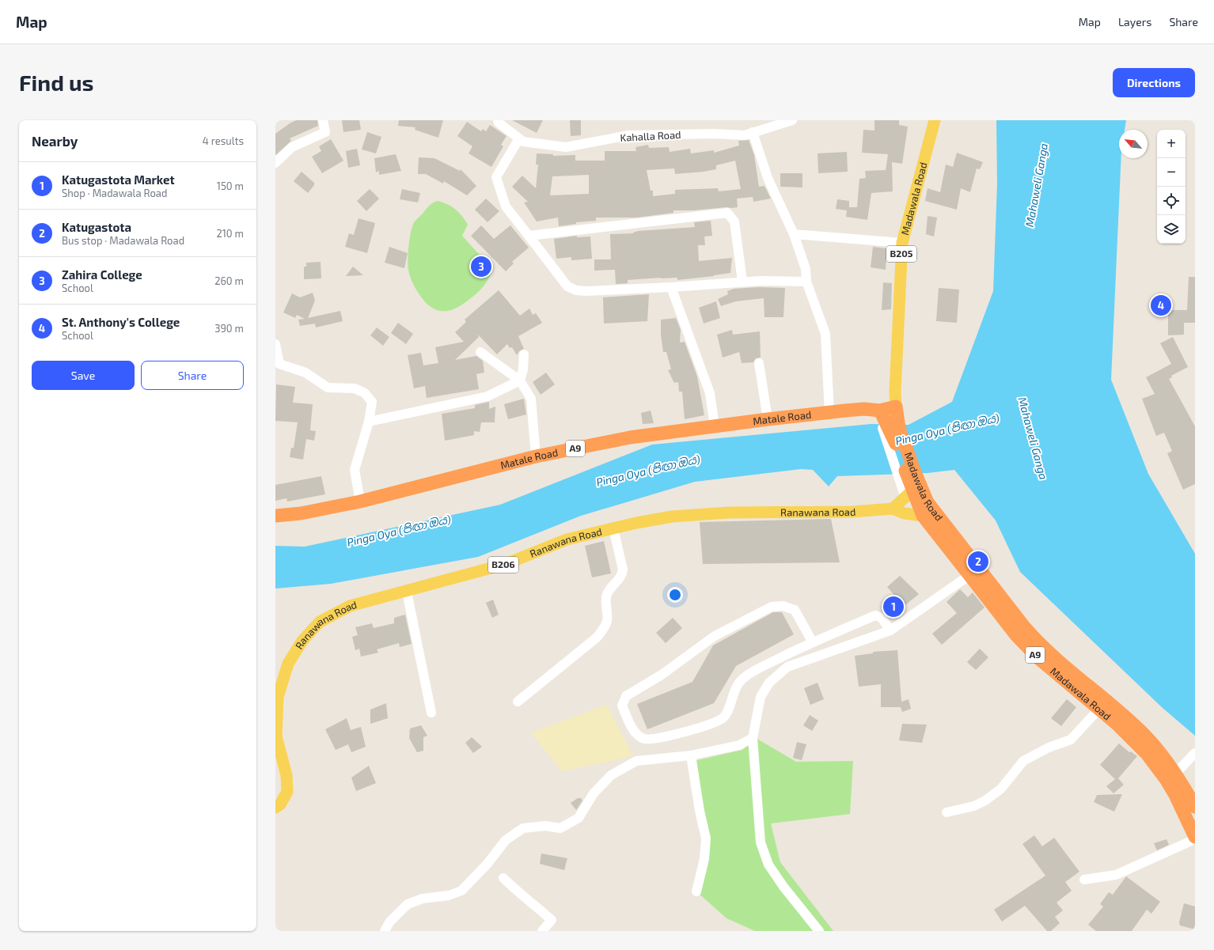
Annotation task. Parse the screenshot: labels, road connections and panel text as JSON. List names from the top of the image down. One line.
{"streets":{"highway":["Madawala Road","Matale Road","A9"],"main road":["B205","Ranawana Road","B206"],"street":["Kahalla Road"]},"crossings":[["Madawala Road","Matale Road"],["Madawala Road","B206"],["Ranawana Road","B206"]],"water":["Mahaweli Ganga","Pinga Oya (පිඟා ඔය)"],"north":"top left","page":{"header":"Map","nav":["Map","Layers","Share"],"buttons":["Directions",["Save","Share"]],"title":"Find us","heading":["Nearby","4 results"],"map_buttons":["+","−"],"list":[{"mark":"1","name":"Katugastota Market","note":"Shop · Madawala Road","value":"150 m"},{"mark":"2","name":"Katugastota","note":"Bus stop · Madawala Road","value":"210 m"},{"mark":"3","name":"Zahira College","note":"School","value":"260 m"},{"mark":"4","name":"St. Anthony's College","note":"School","value":"390 m"}],"pins":["3","4","2","1"]}}
